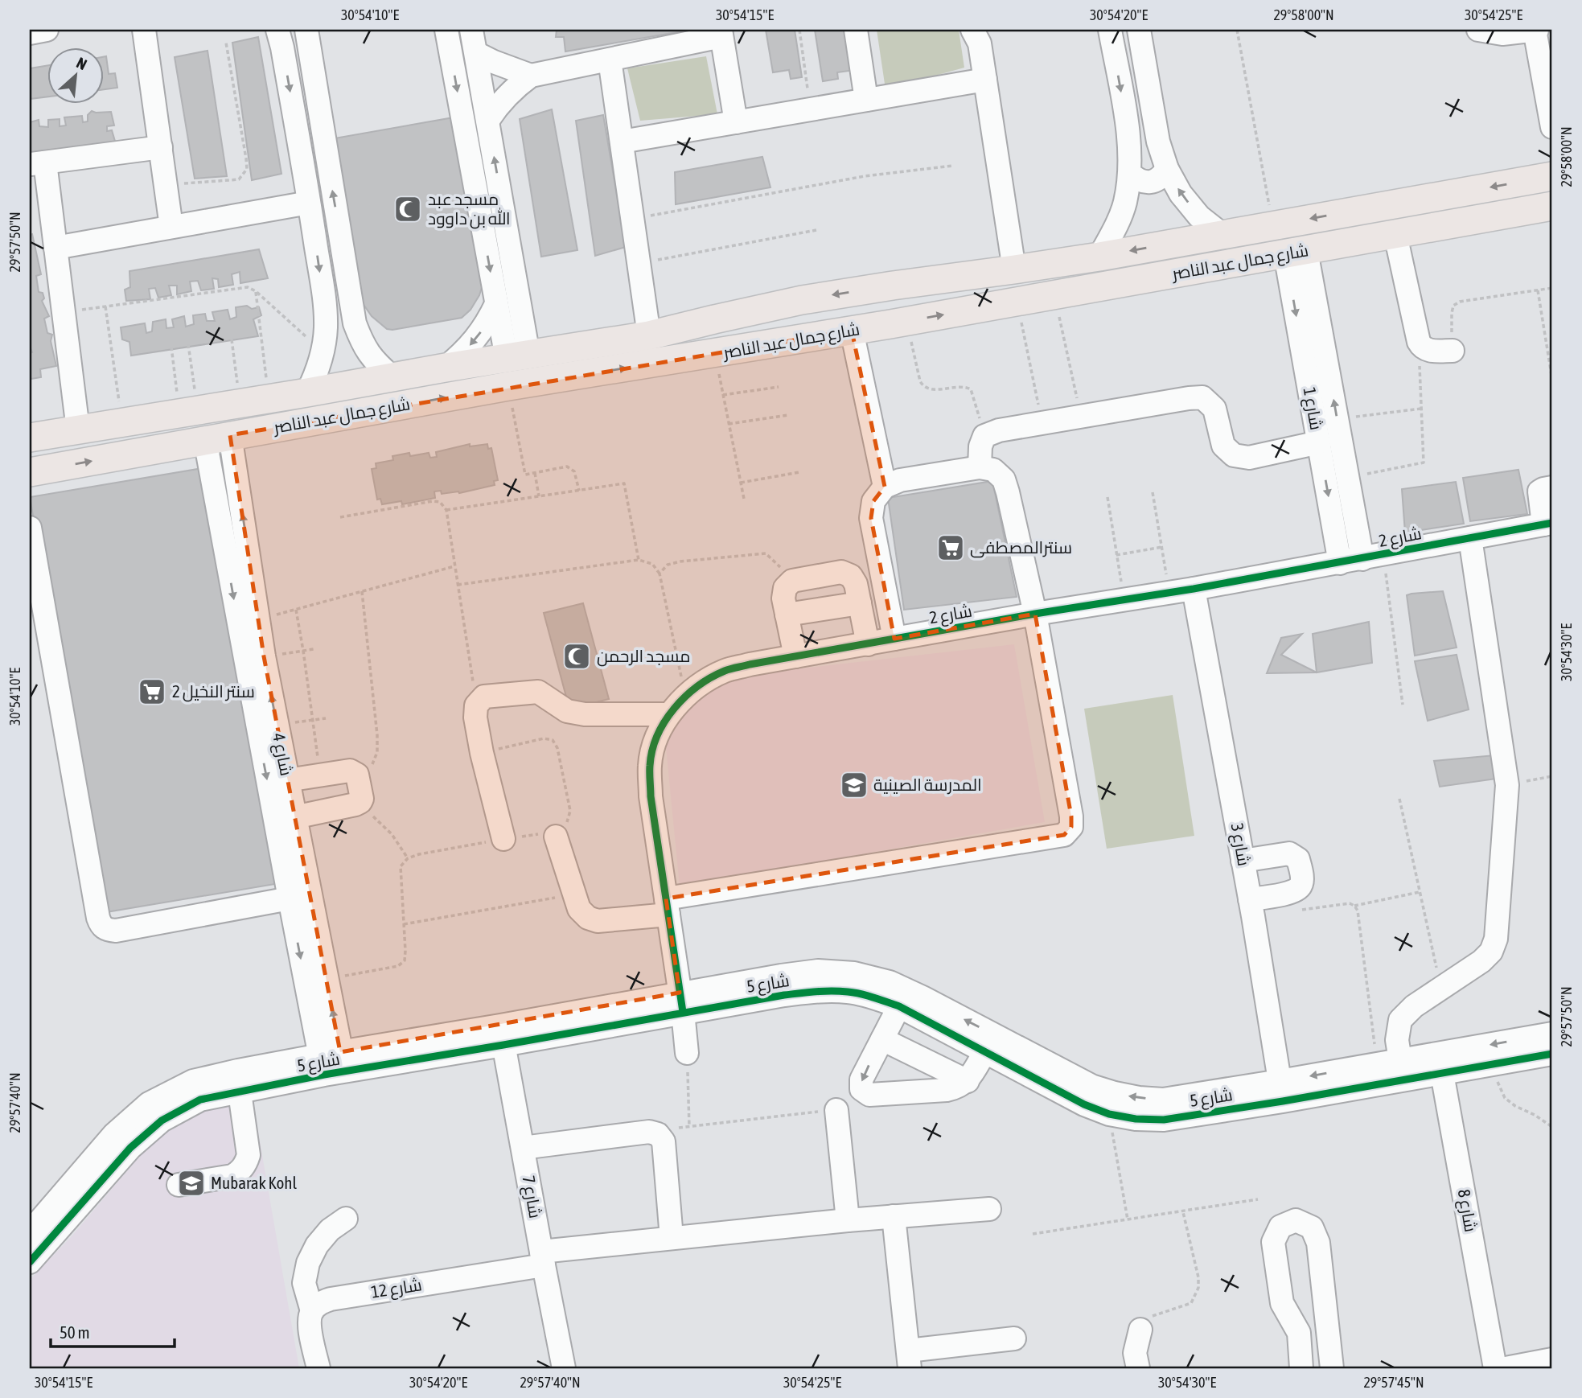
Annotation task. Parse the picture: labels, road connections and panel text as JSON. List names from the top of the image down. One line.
{"streets":{"main road":["شارع جمال عبد الناصر"],"street":["شارع 1","شارع 2","شارع 4","شارع 3","شارع 5","شارع 7","شارع 8","شارع 12"]},"crossings":[["شارع جمال عبد الناصر","شارع 1"],["شارع جمال عبد الناصر","شارع 4"],["شارع 1","شارع 2"],["شارع 2","شارع 3"],["شارع 2","شارع 5"],["شارع 4","شارع 5"],["شارع 3","شارع 5"],["شارع 5","شارع 7"],["شارع 5","شارع 8"],["شارع 7","شارع 12"]],"places":{"mosque":["مسجد عبد الله بن داوود","مسجد الرحمن"],"supermarket":["سنترالمصطفى","سنتر النخيل 2"],"school or university":["المدرسة الصينية","Mubarak Kohl"]},"scale_bar":"50 m","north":"top right","coordinates":["30°54'10\"E","30°54'15\"E","30°54'20\"E","29°58'00\"N","30°54'25\"E","29°57'50\"N","30°54'30\"E","29°57'40\"N","29°57'45\"N"]}
